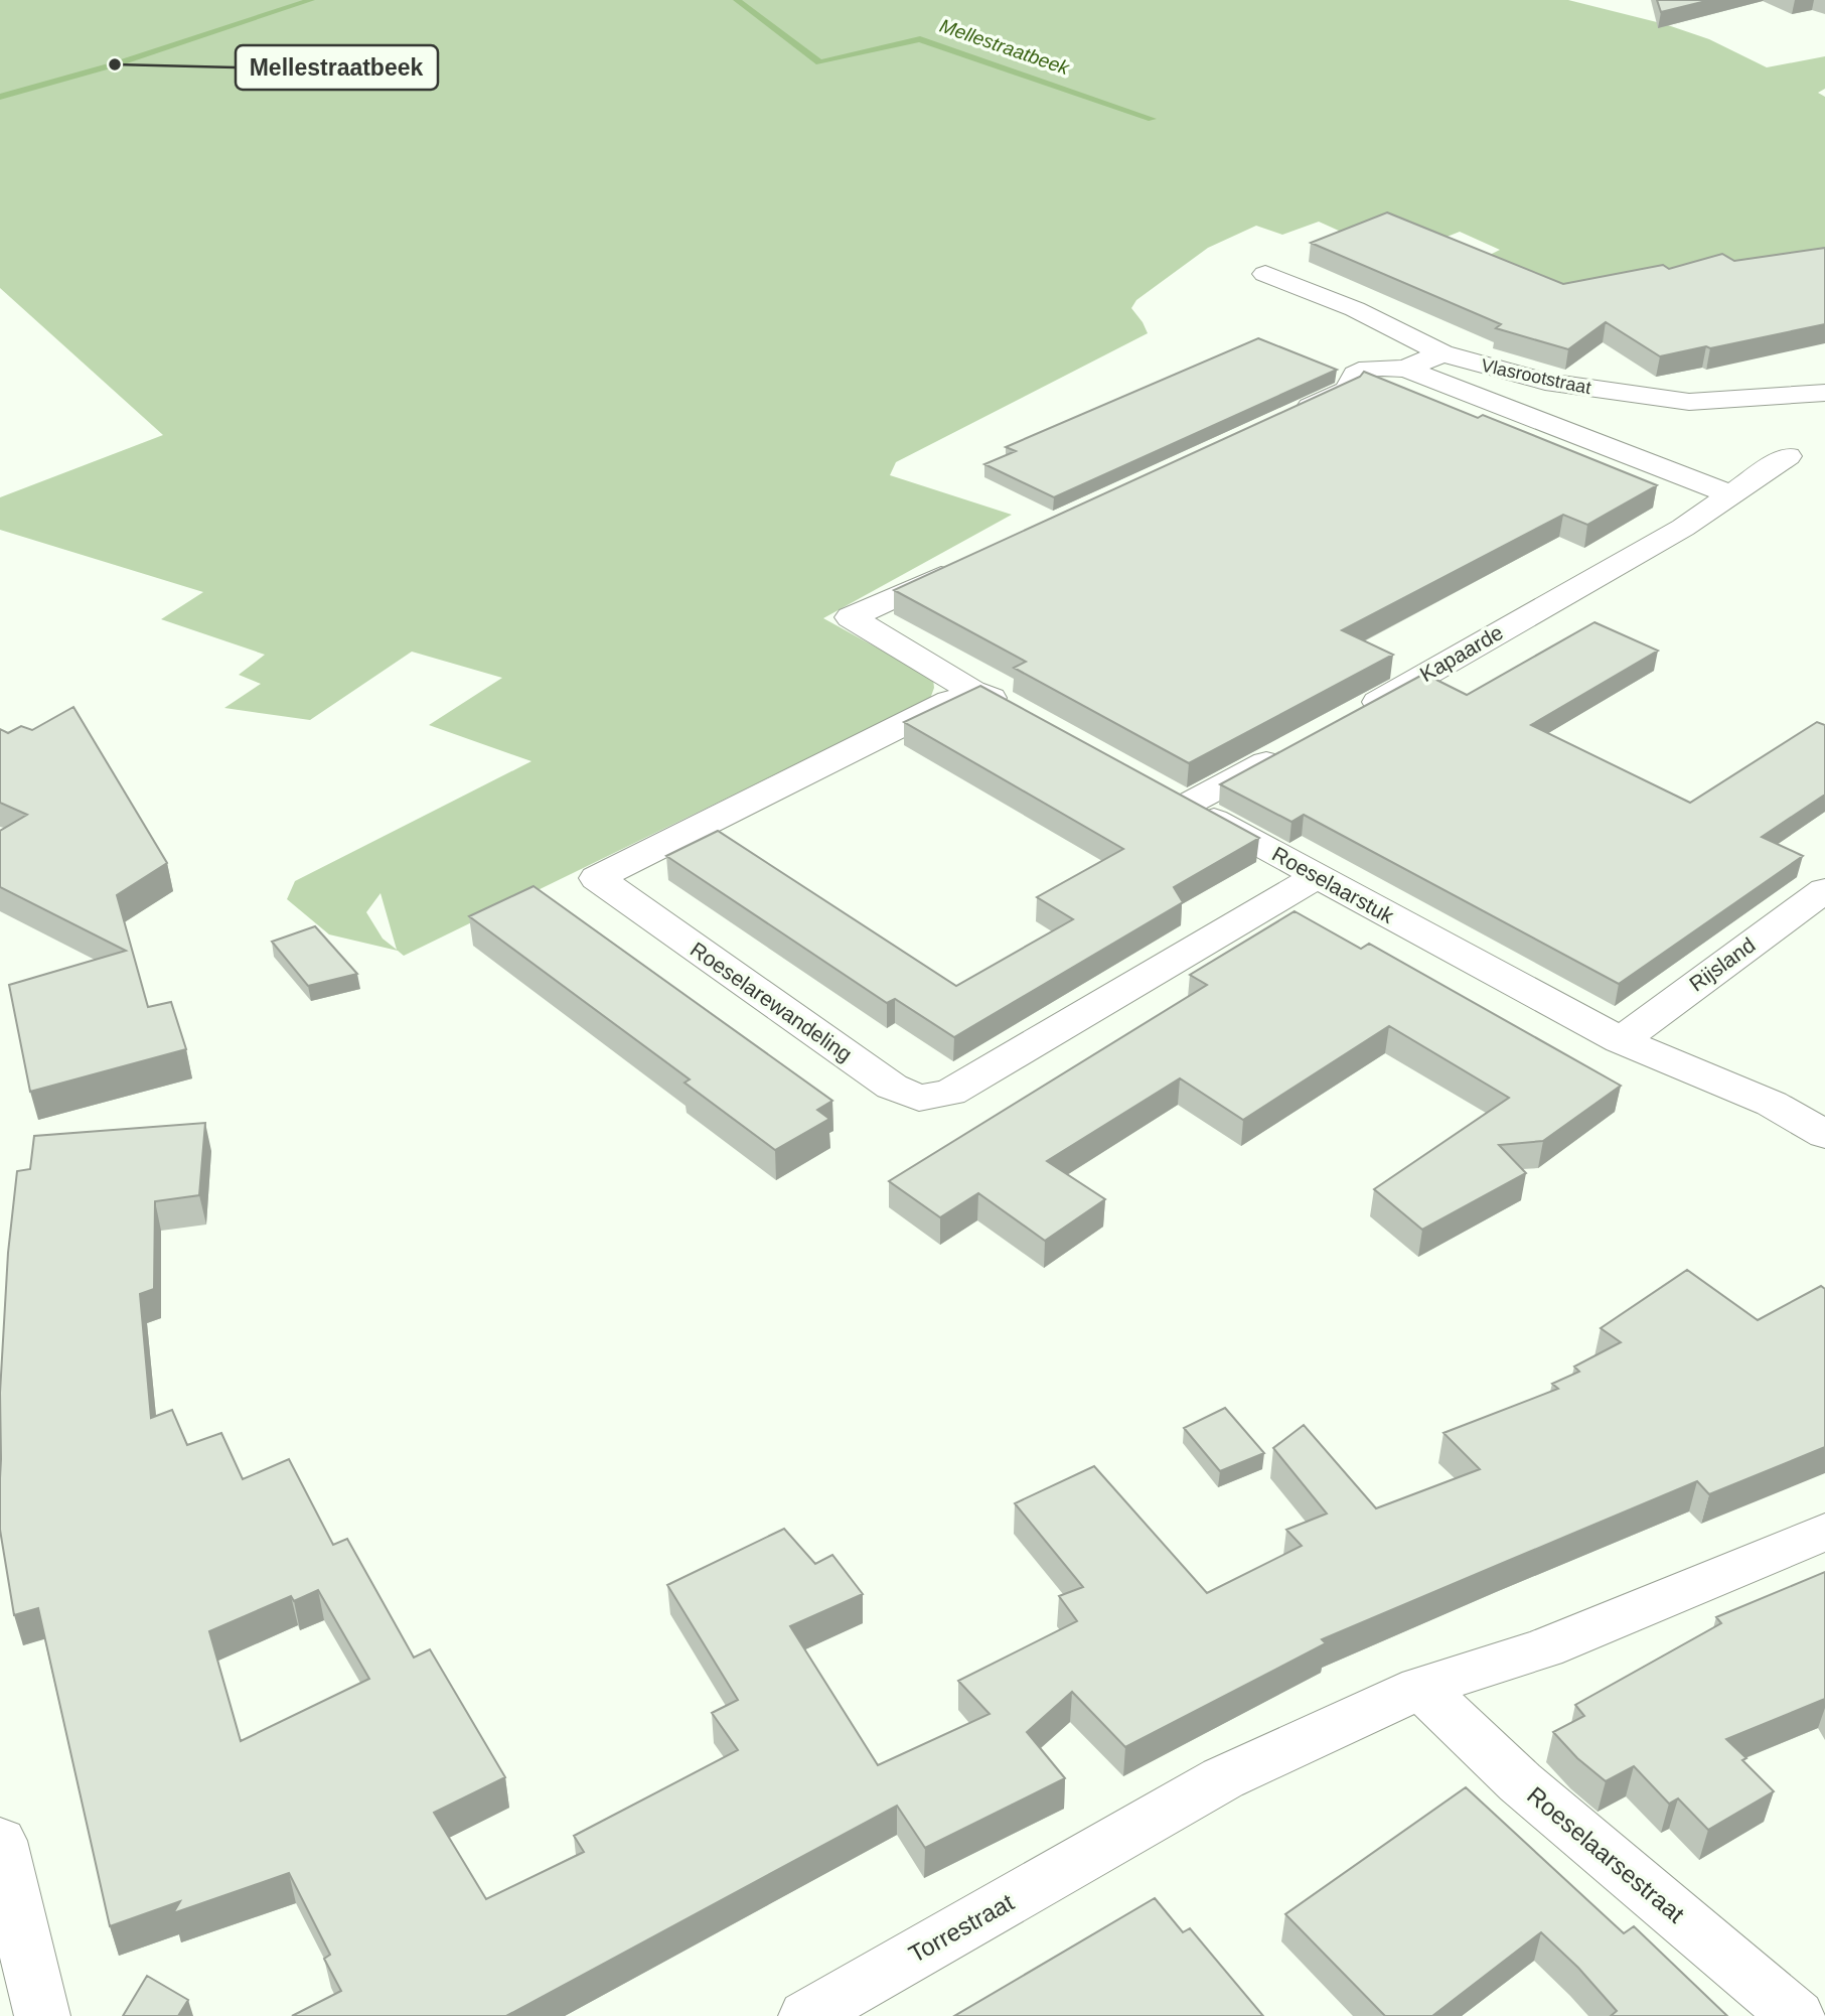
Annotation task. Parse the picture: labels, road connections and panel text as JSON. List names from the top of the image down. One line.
{"streets":{"street":["Vlasrootstraat","Kapaarde","Roeselaarstuk","Rijsland","Roeselarewandeling","Roeselaarsestraat","Torrestraat"]},"crossings":[["Roeselaarstuk","Rijsland"],["Roeselaarstuk","Roeselarewandeling"],["Roeselaarsestraat","Torrestraat"]],"water":["Mellestraatbeek"],"places":["Mellestraatbeek"]}
